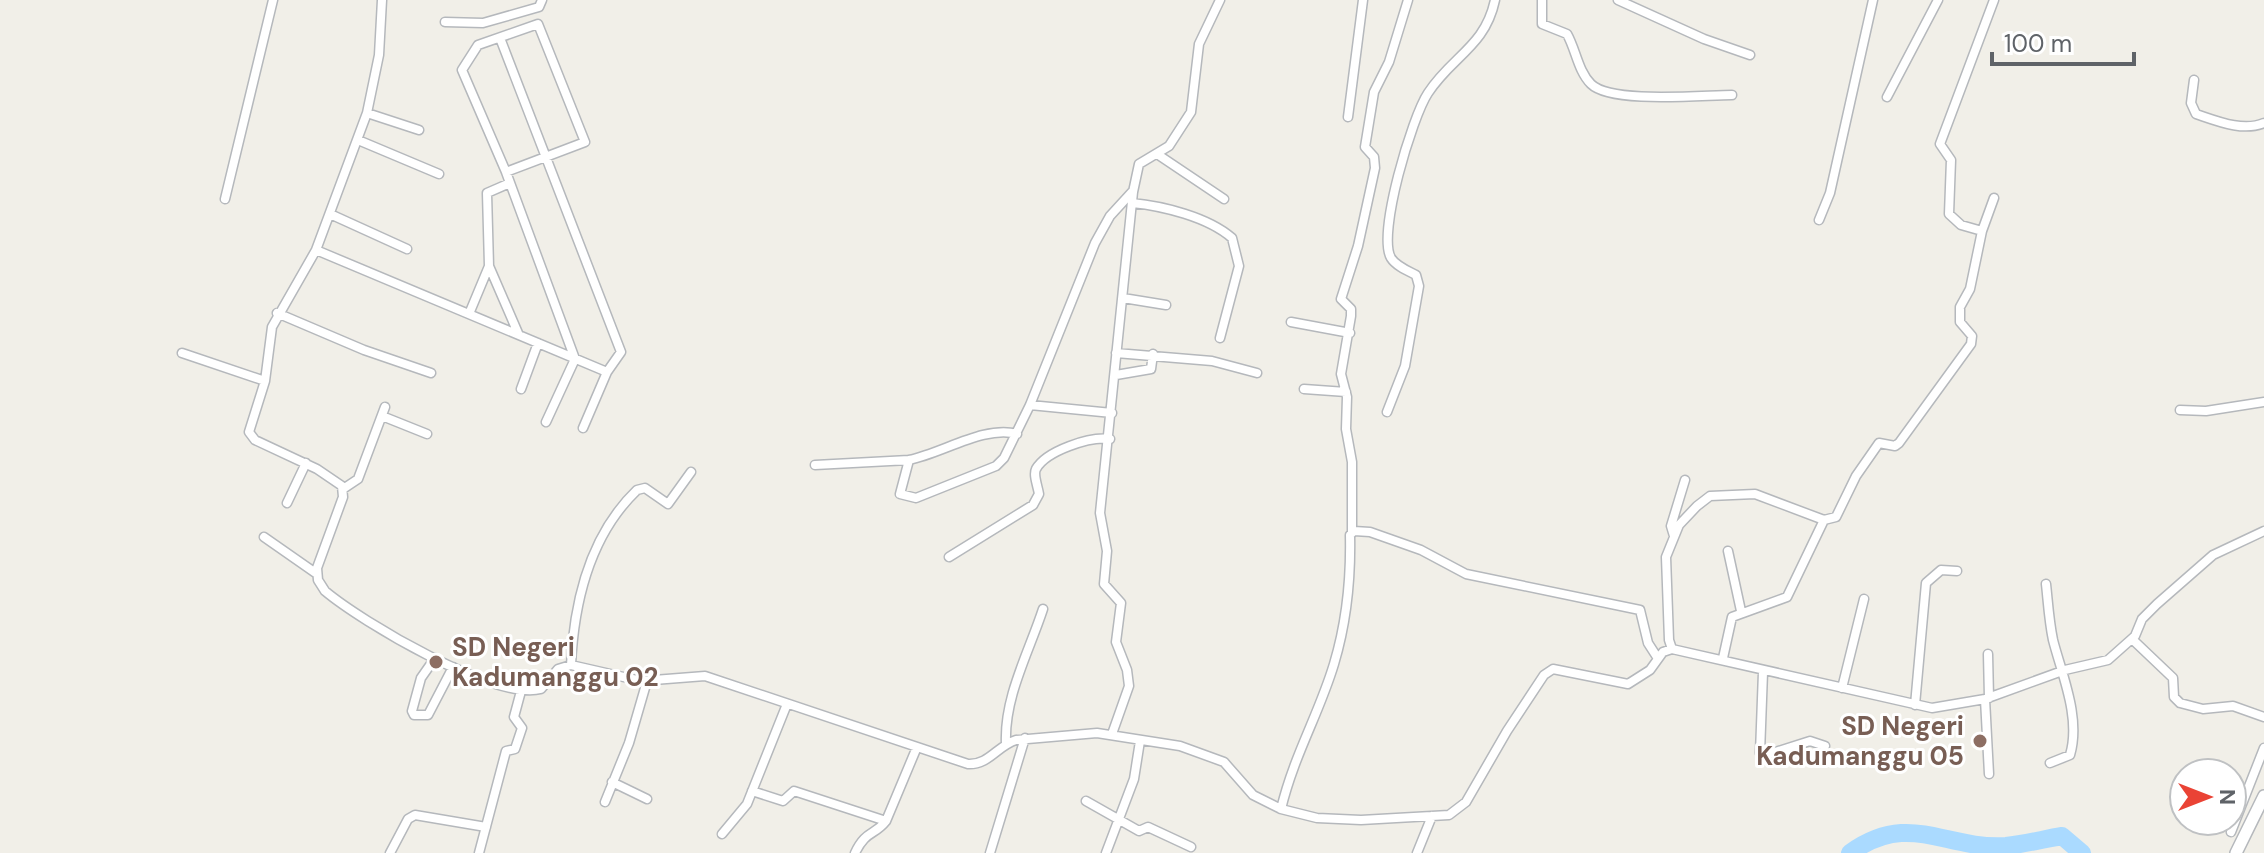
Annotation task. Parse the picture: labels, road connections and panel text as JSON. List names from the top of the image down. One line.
{"places":["SD Negeri Kadumanggu 02","SD Negeri Kadumanggu 05"],"scale_bar":"100 m","north":"right"}
